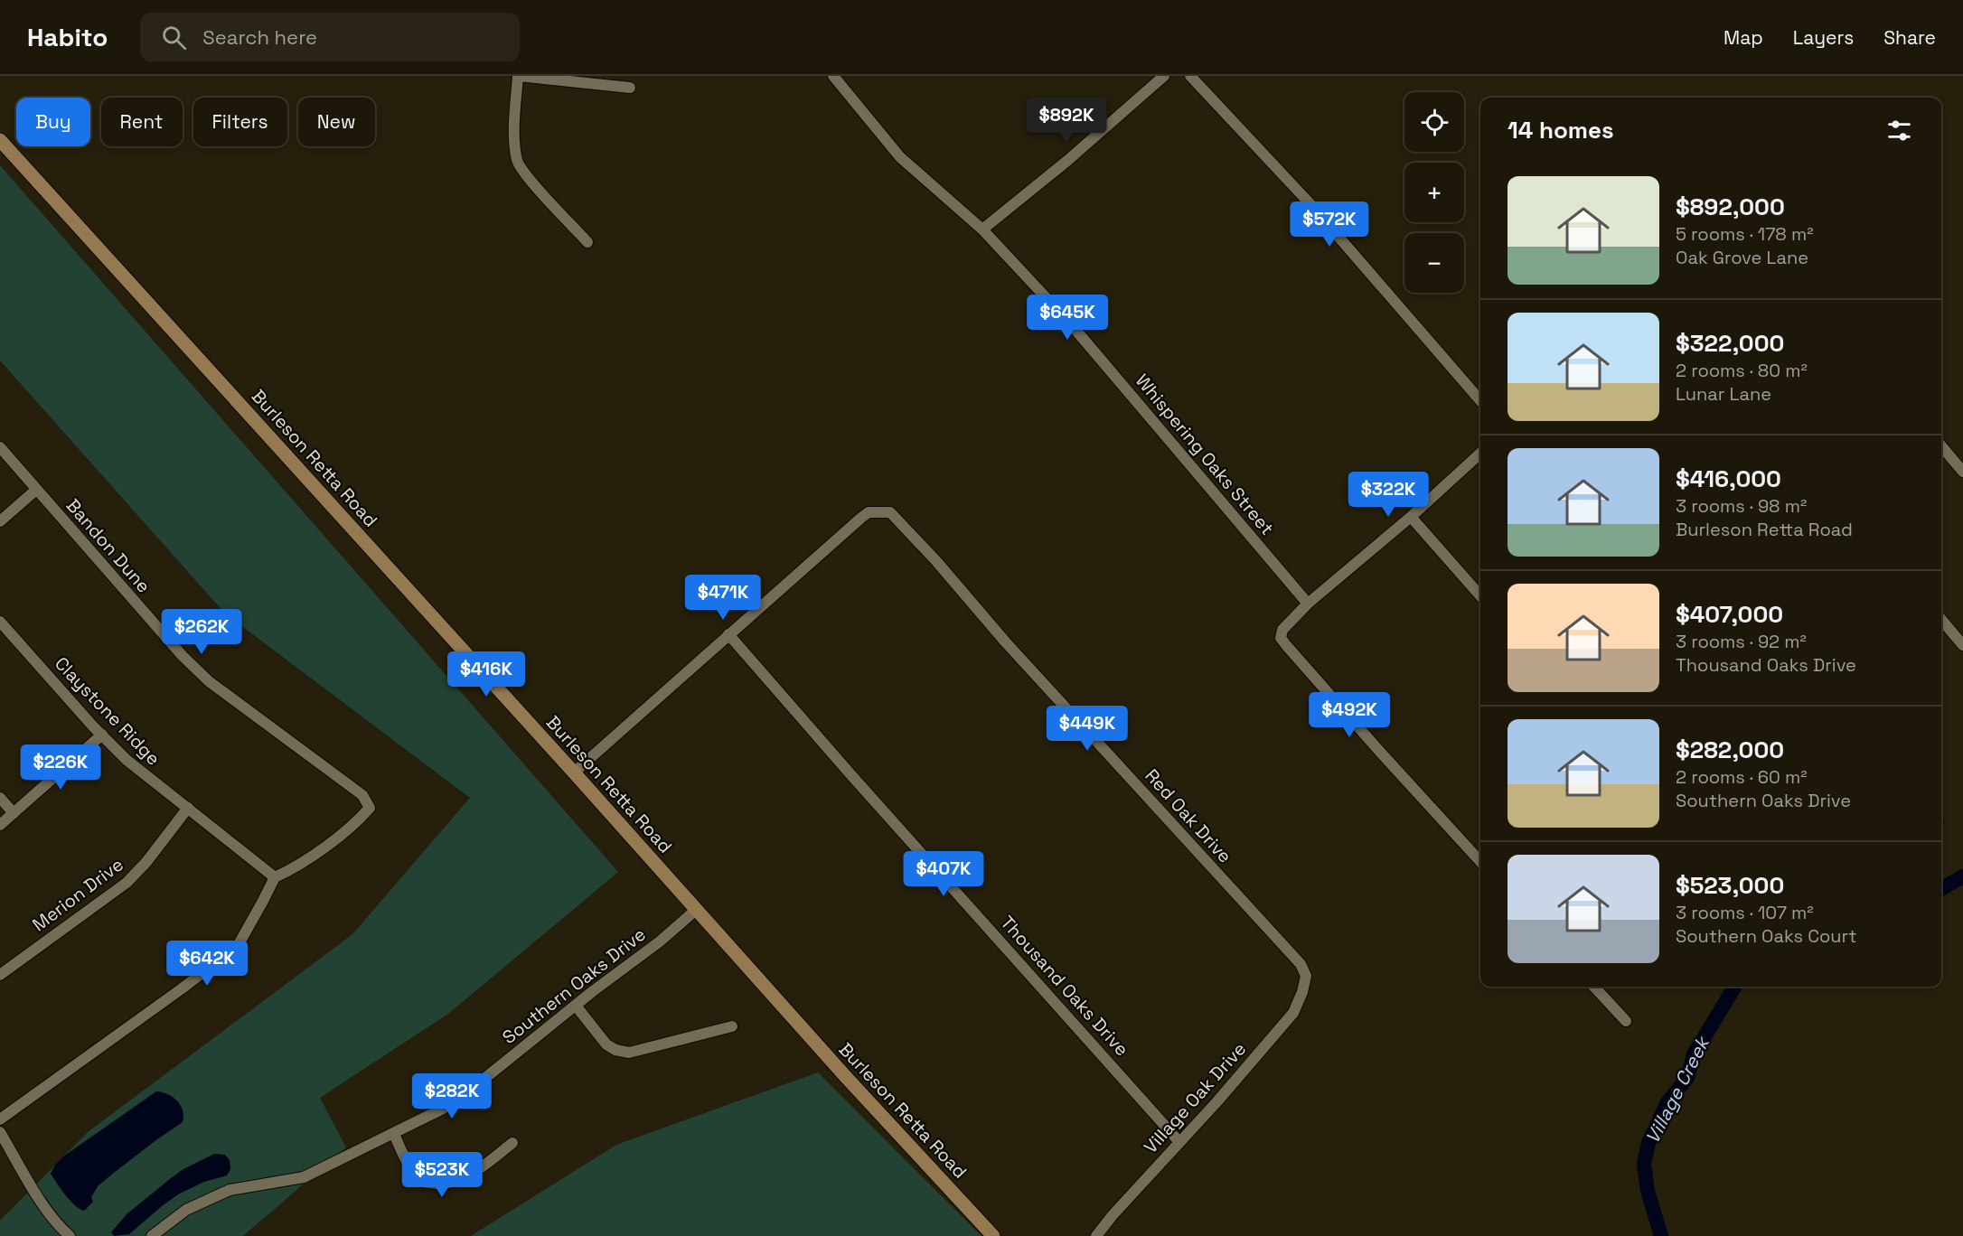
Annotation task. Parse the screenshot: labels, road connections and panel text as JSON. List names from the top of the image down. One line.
{"streets":{"street":["Whispering Oaks Street","Burleson Retta Road","Bandon Dune","Claystone Ridge","Red Oak Drive","Merion Drive","Southern Oaks Drive","Thousand Oaks Drive","Village Oak Drive"]},"crossings":[["Burleson Retta Road","Southern Oaks Drive"],["Bandon Dune","Claystone Ridge"],["Claystone Ridge","Merion Drive"],["Red Oak Drive","Thousand Oaks Drive"],["Red Oak Drive","Village Oak Drive"],["Thousand Oaks Drive","Village Oak Drive"]],"water":["Village Creek"],"page":{"header":"Habito","search":"Search here","nav":["Map","Layers","Share"],"map_buttons":["+","−"],"price":["$892K","$572K","$645K","$322K","$471K","$262K","$416K","$492K","$449K","$226K","$407K","$642K","$282K","$523K"],"chip":["Buy","Rent","Filters","New"],"heading":"14 homes","list":[{"name":"$892,000","note":"5 rooms · 178 m² · Oak Grove Lane"},{"name":"$322,000","note":"2 rooms · 80 m² · Lunar Lane"},{"name":"$416,000","note":"3 rooms · 98 m² · Burleson Retta Road"},{"name":"$407,000","note":"3 rooms · 92 m² · Thousand Oaks Drive"},{"name":"$282,000","note":"2 rooms · 60 m² · Southern Oaks Drive"},{"name":"$523,000","note":"3 rooms · 107 m² · Southern Oaks Court"}]}}
